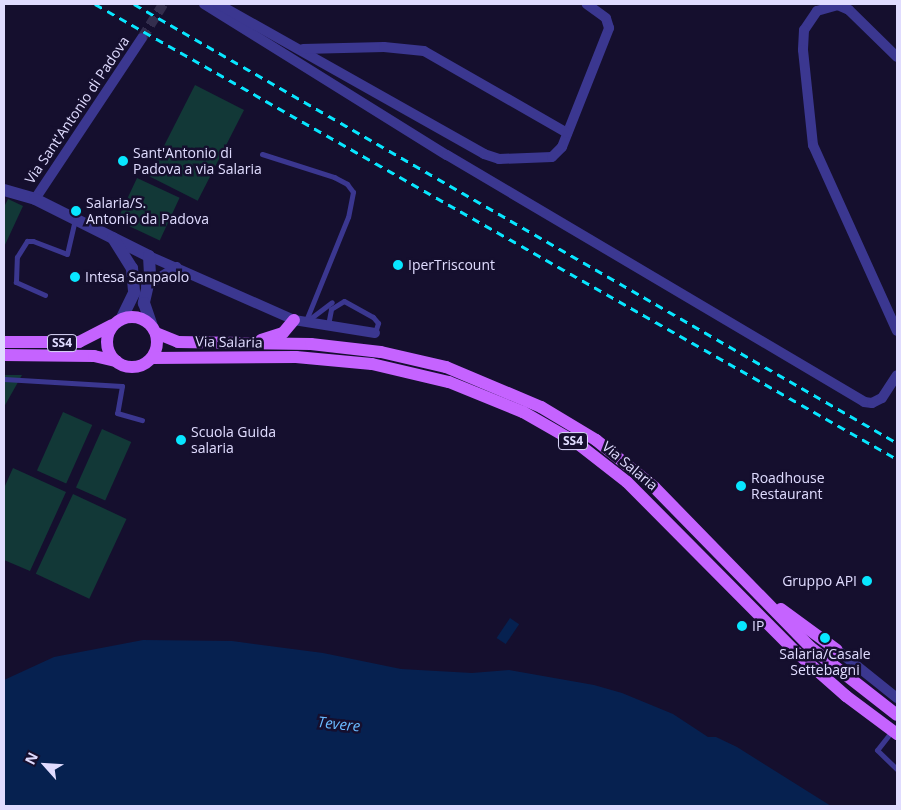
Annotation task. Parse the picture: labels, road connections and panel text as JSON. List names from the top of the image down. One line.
{"streets":{"main road":["Via Salaria","SS4"],"street":["Via Sant'Antonio di Padova"]},"crossings":[["Via Salaria","SS4"]],"water":["Tevere"],"places":["Sant'Antonio di Padova a via Salaria","Salaria/S. Antonio da Padova","IperTriscount","Intesa Sanpaolo","Scuola Guida salaria","Roadhouse Restaurant","Gruppo API","IP","Salaria/Casale Settebagni"],"north":"top left"}
